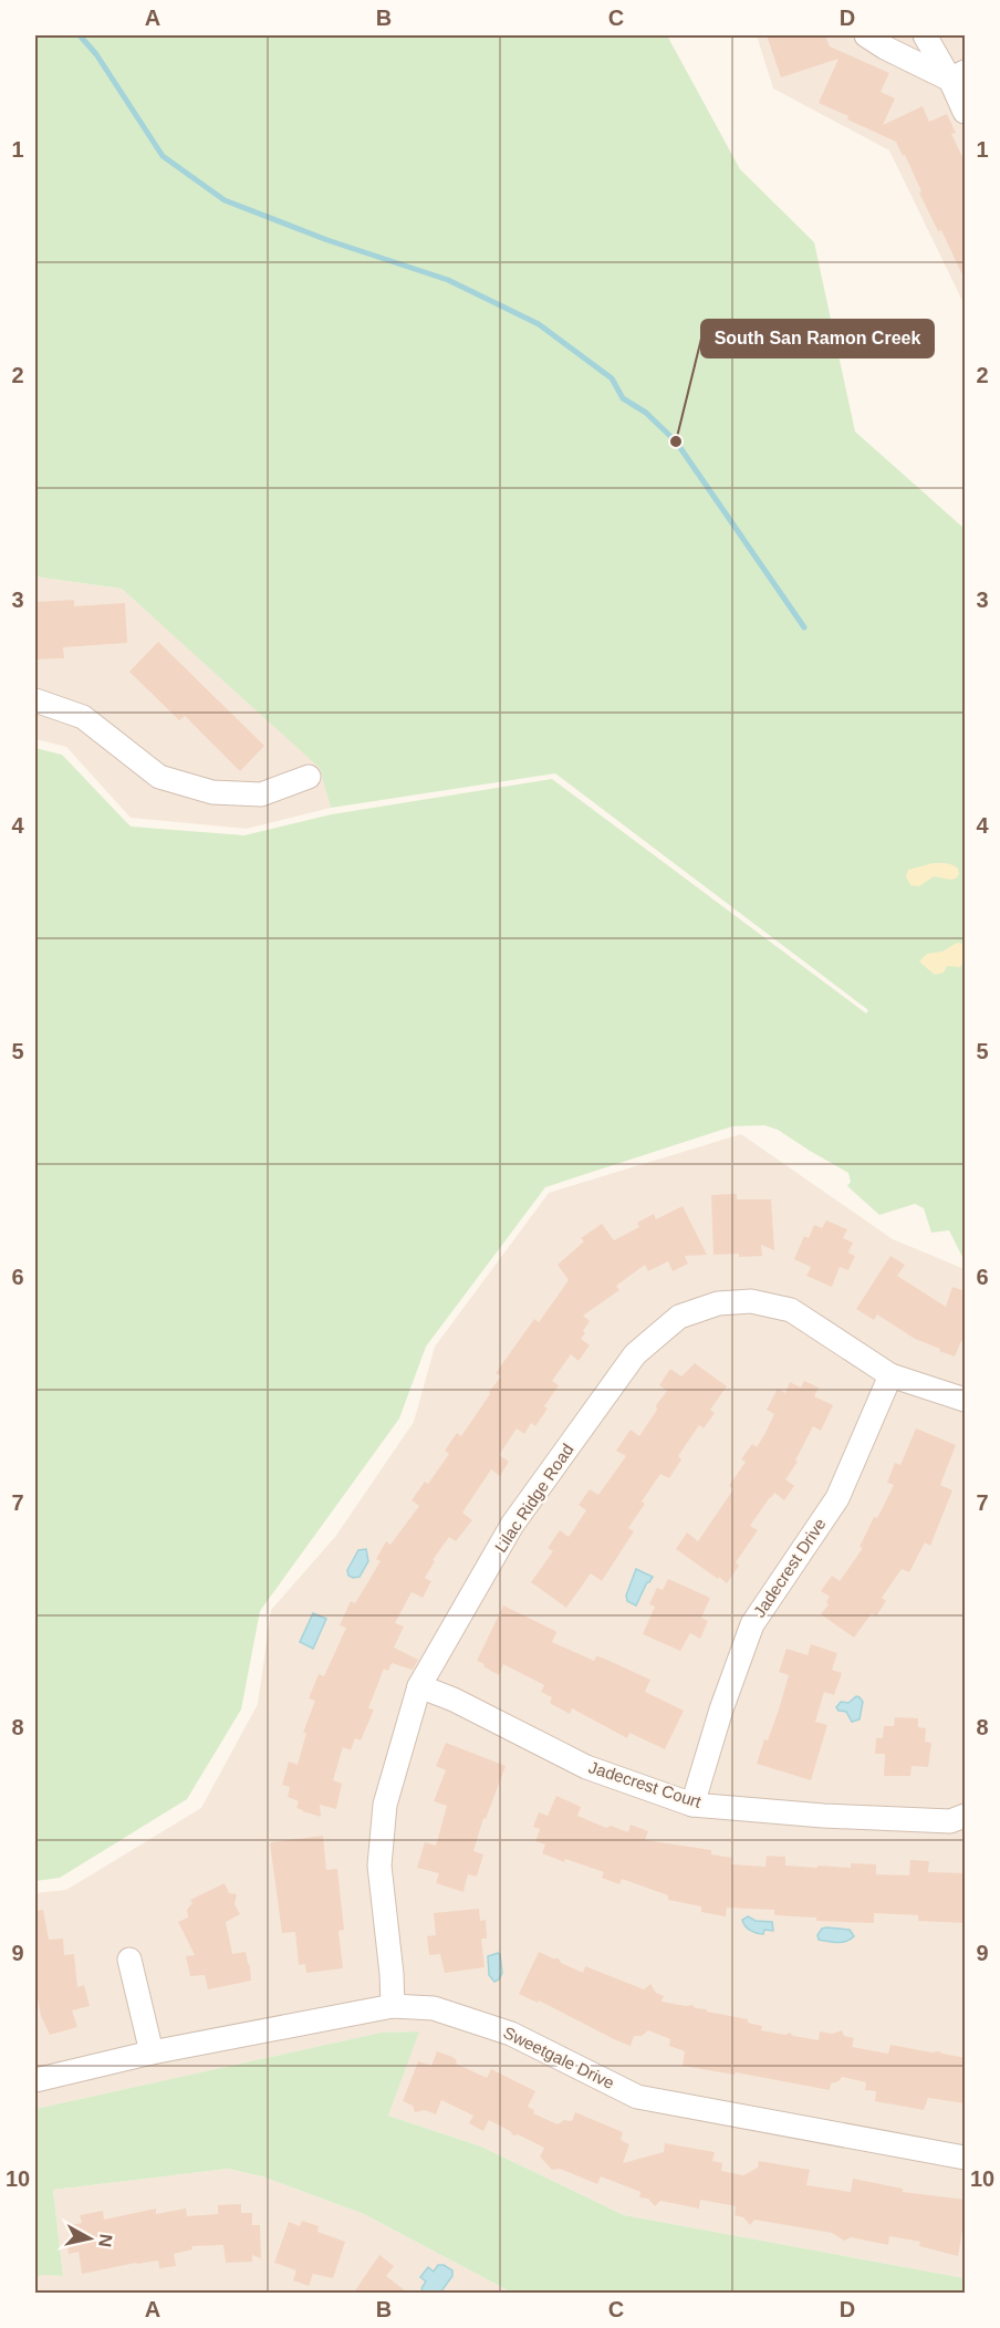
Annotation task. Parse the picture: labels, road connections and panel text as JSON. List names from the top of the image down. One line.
{"streets":{"street":["Lilac Ridge Road","Jadecrest Drive","Jadecrest Court","Sweetgale Drive"]},"crossings":[["Lilac Ridge Road","Jadecrest Drive"],["Lilac Ridge Road","Jadecrest Court"],["Lilac Ridge Road","Sweetgale Drive"],["Jadecrest Drive","Jadecrest Court"]],"places":["South San Ramon Creek"],"north":"right","grid":{"columns":["A","B","C","D"],"rows":["1","2","3","4","5","6","7","8","9","10"]}}
